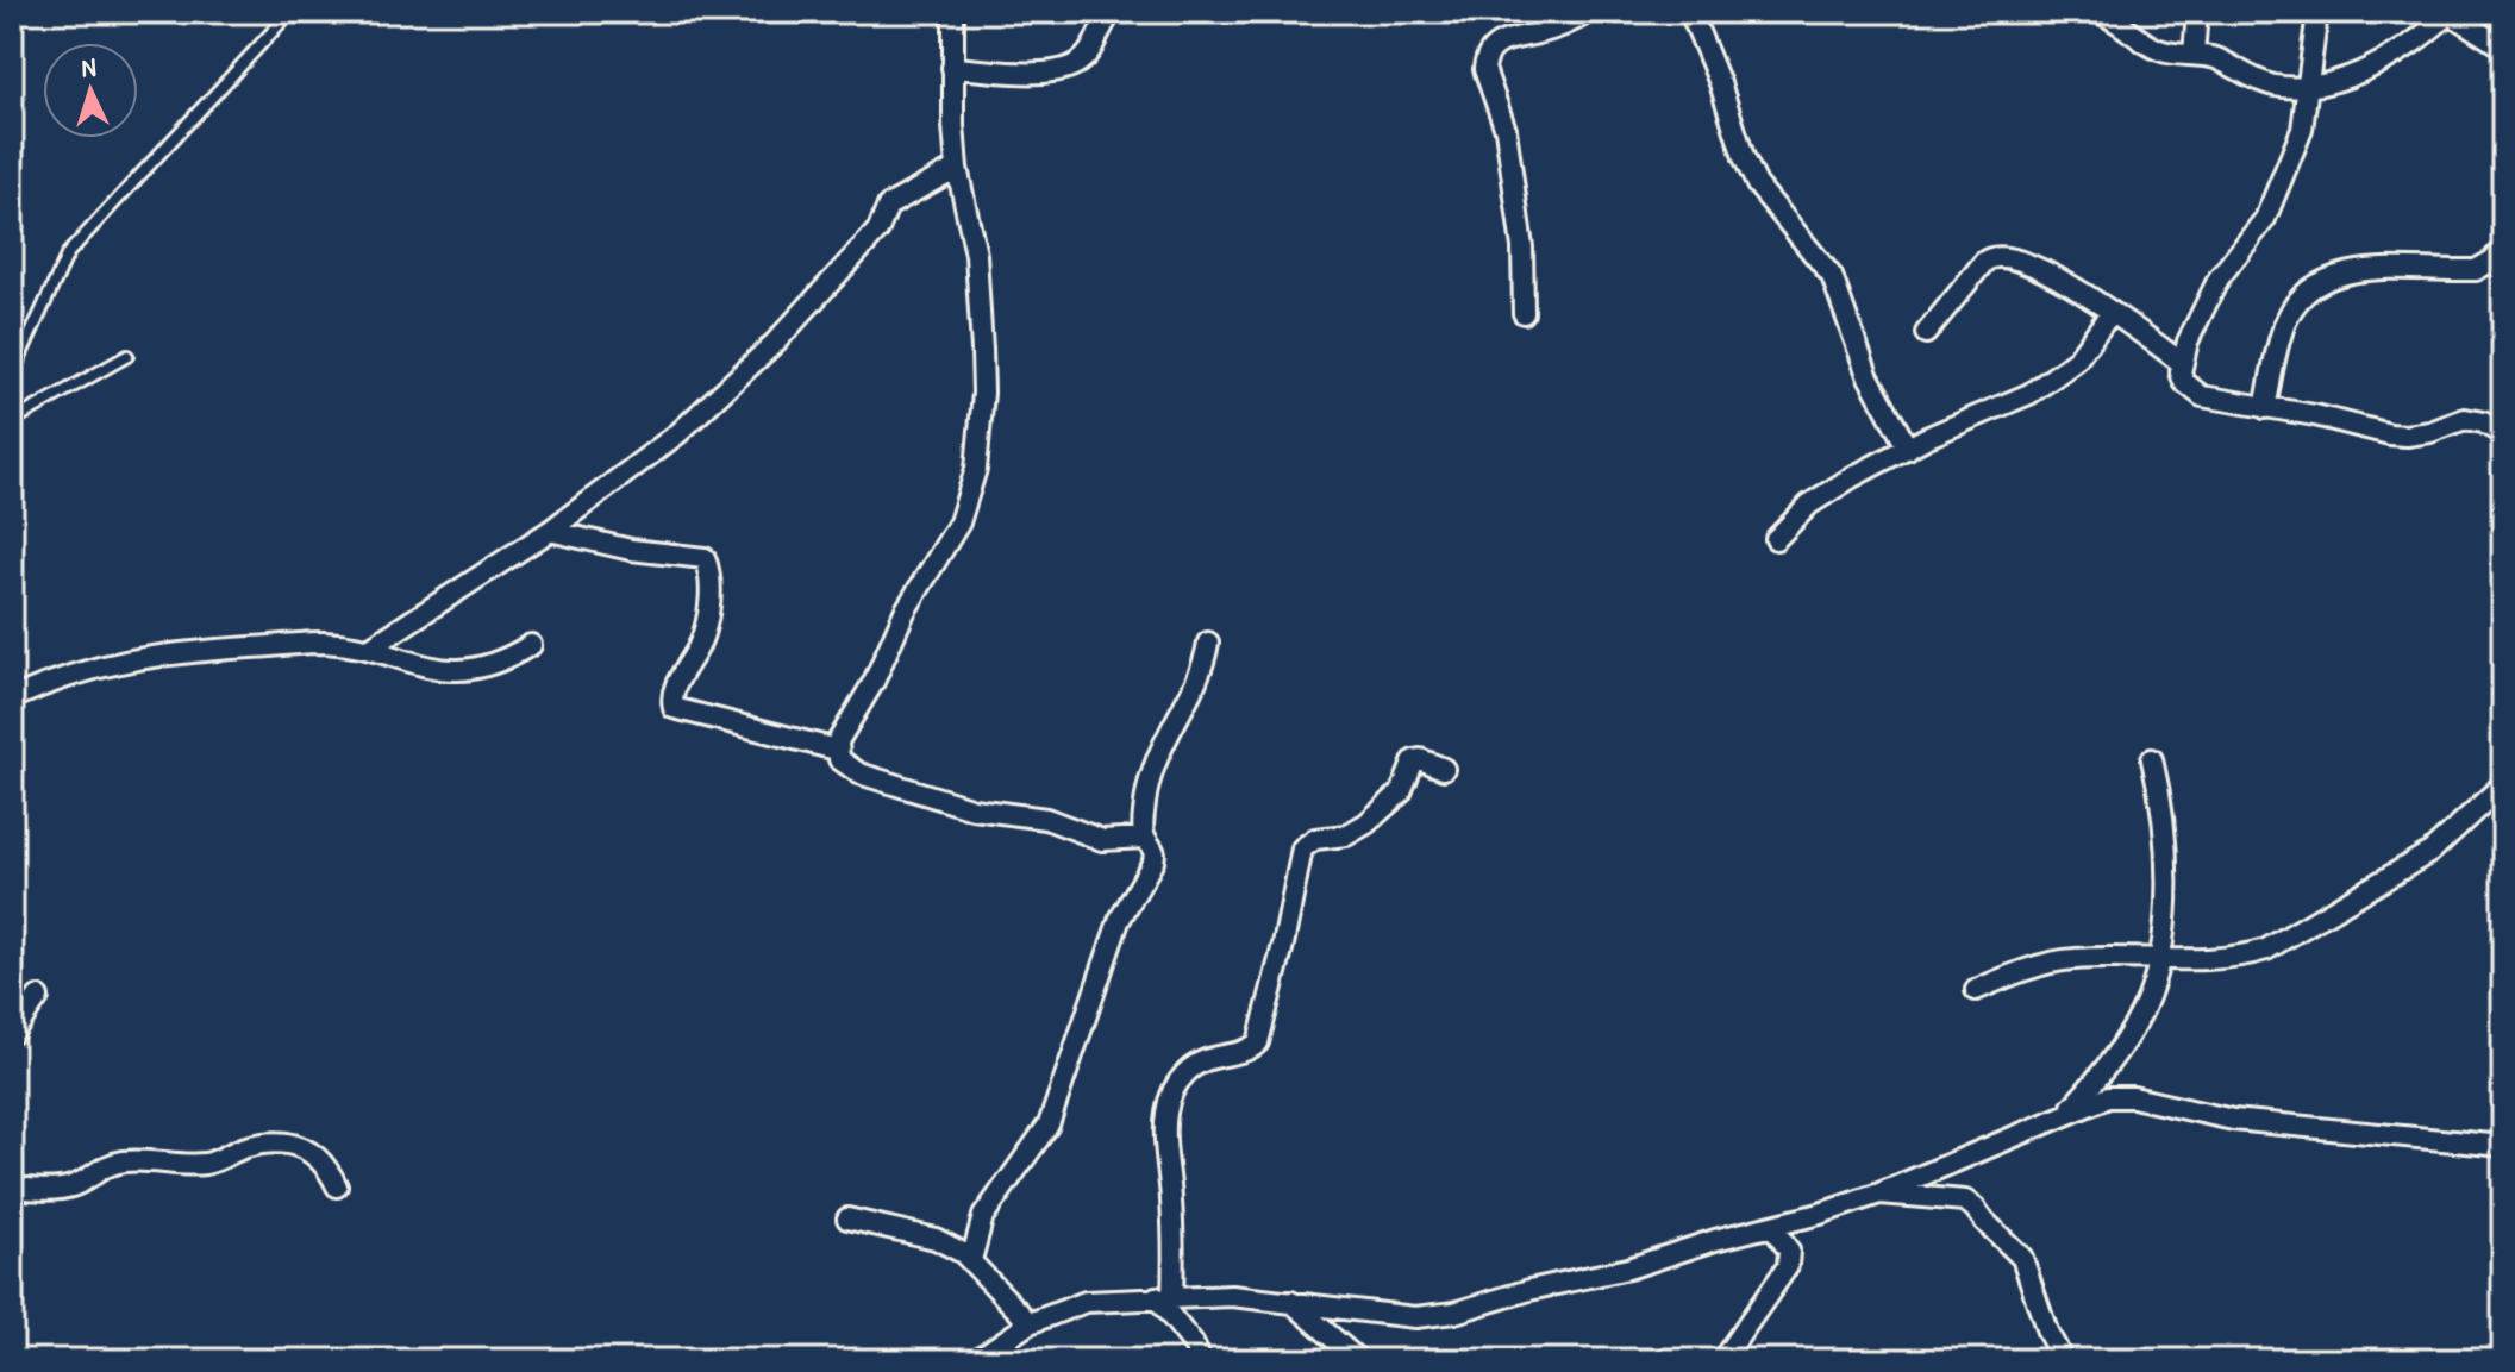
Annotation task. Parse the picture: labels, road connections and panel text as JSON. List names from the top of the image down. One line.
{"north":"top"}
